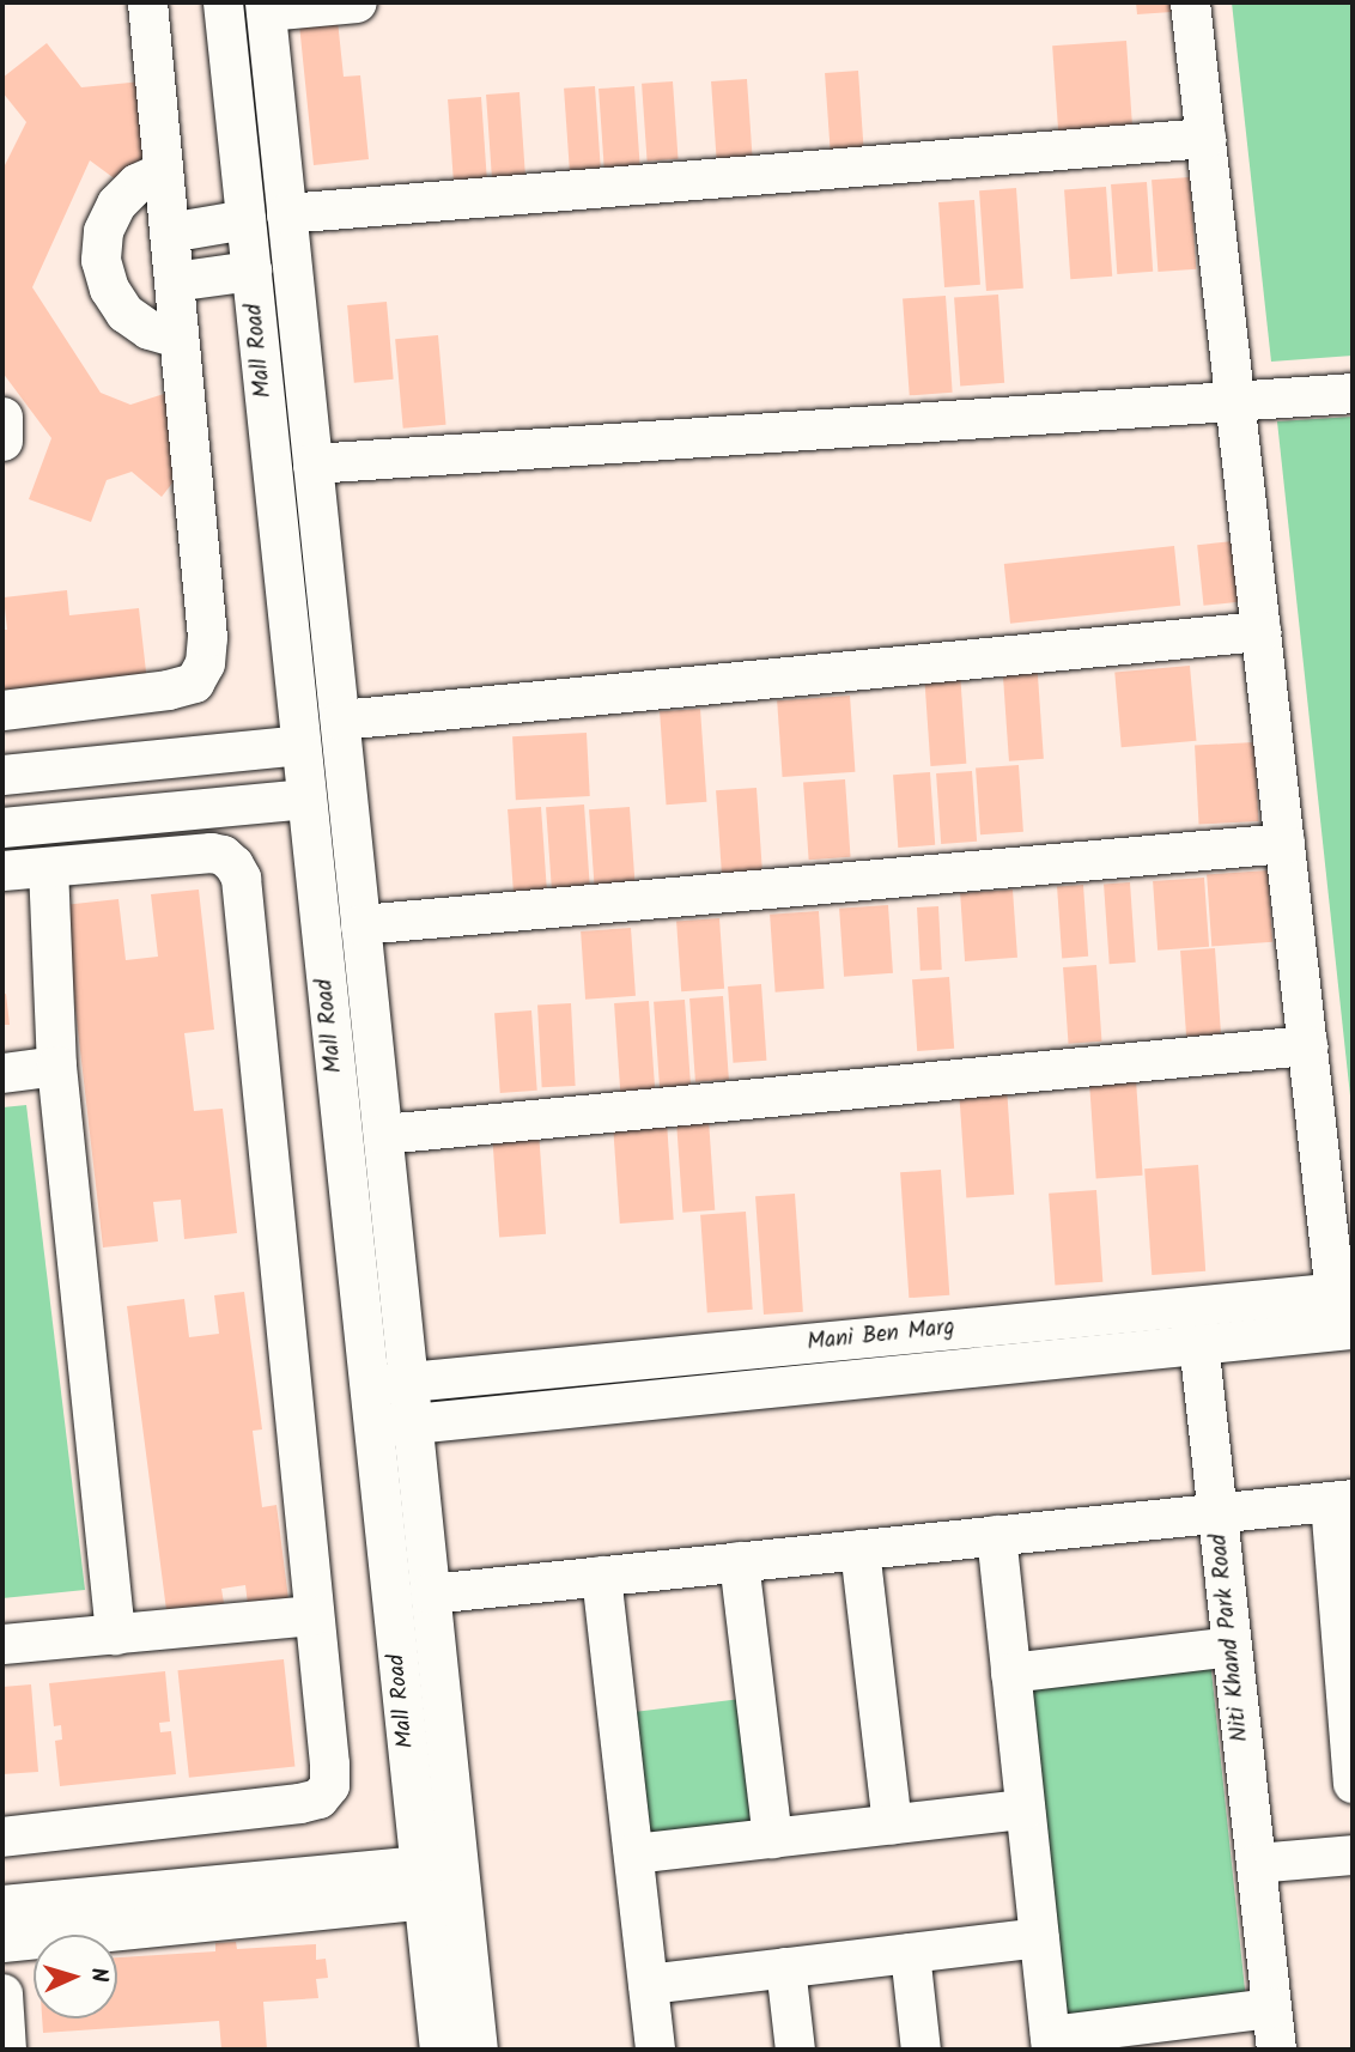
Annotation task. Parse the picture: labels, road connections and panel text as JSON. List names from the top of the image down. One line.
{"streets":{"street":["Mall Road","Mani Ben Marg","Niti Khand Park Road"]},"crossings":[["Mall Road","Mani Ben Marg"],["Mall Road","Niti Khand Park Road"]],"north":"right"}
